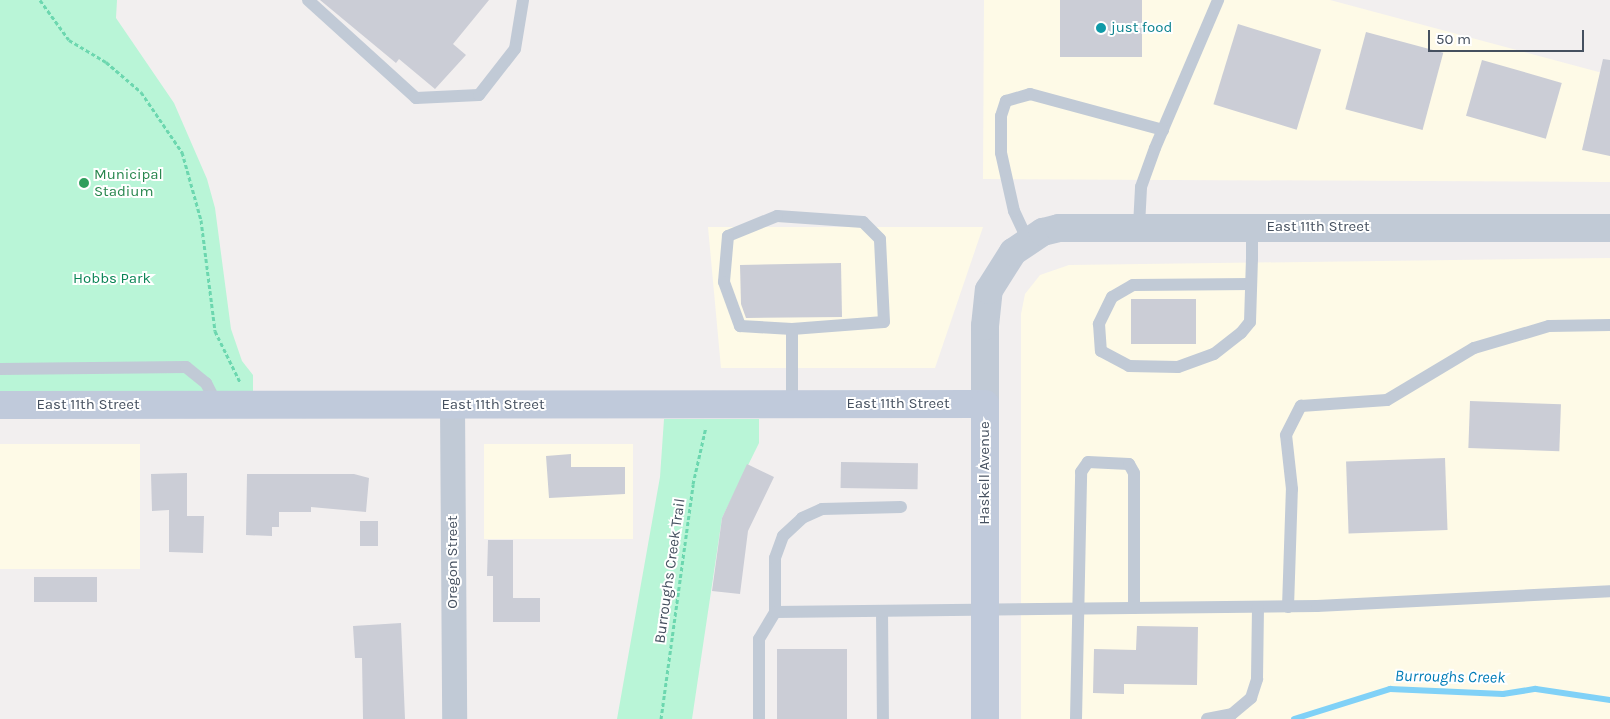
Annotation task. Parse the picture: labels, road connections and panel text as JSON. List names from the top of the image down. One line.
{"streets":{"main road":["East 11th Street","Haskell Avenue"],"street":["Oregon Street"],"path":["Burroughs Creek Trail"]},"crossings":[["East 11th Street","Haskell Avenue"],["East 11th Street","Oregon Street"]],"water":["Burroughs Creek"],"parks":["Hobbs Park"],"places":["just food","Municipal Stadium"],"scale_bar":"50 m"}
